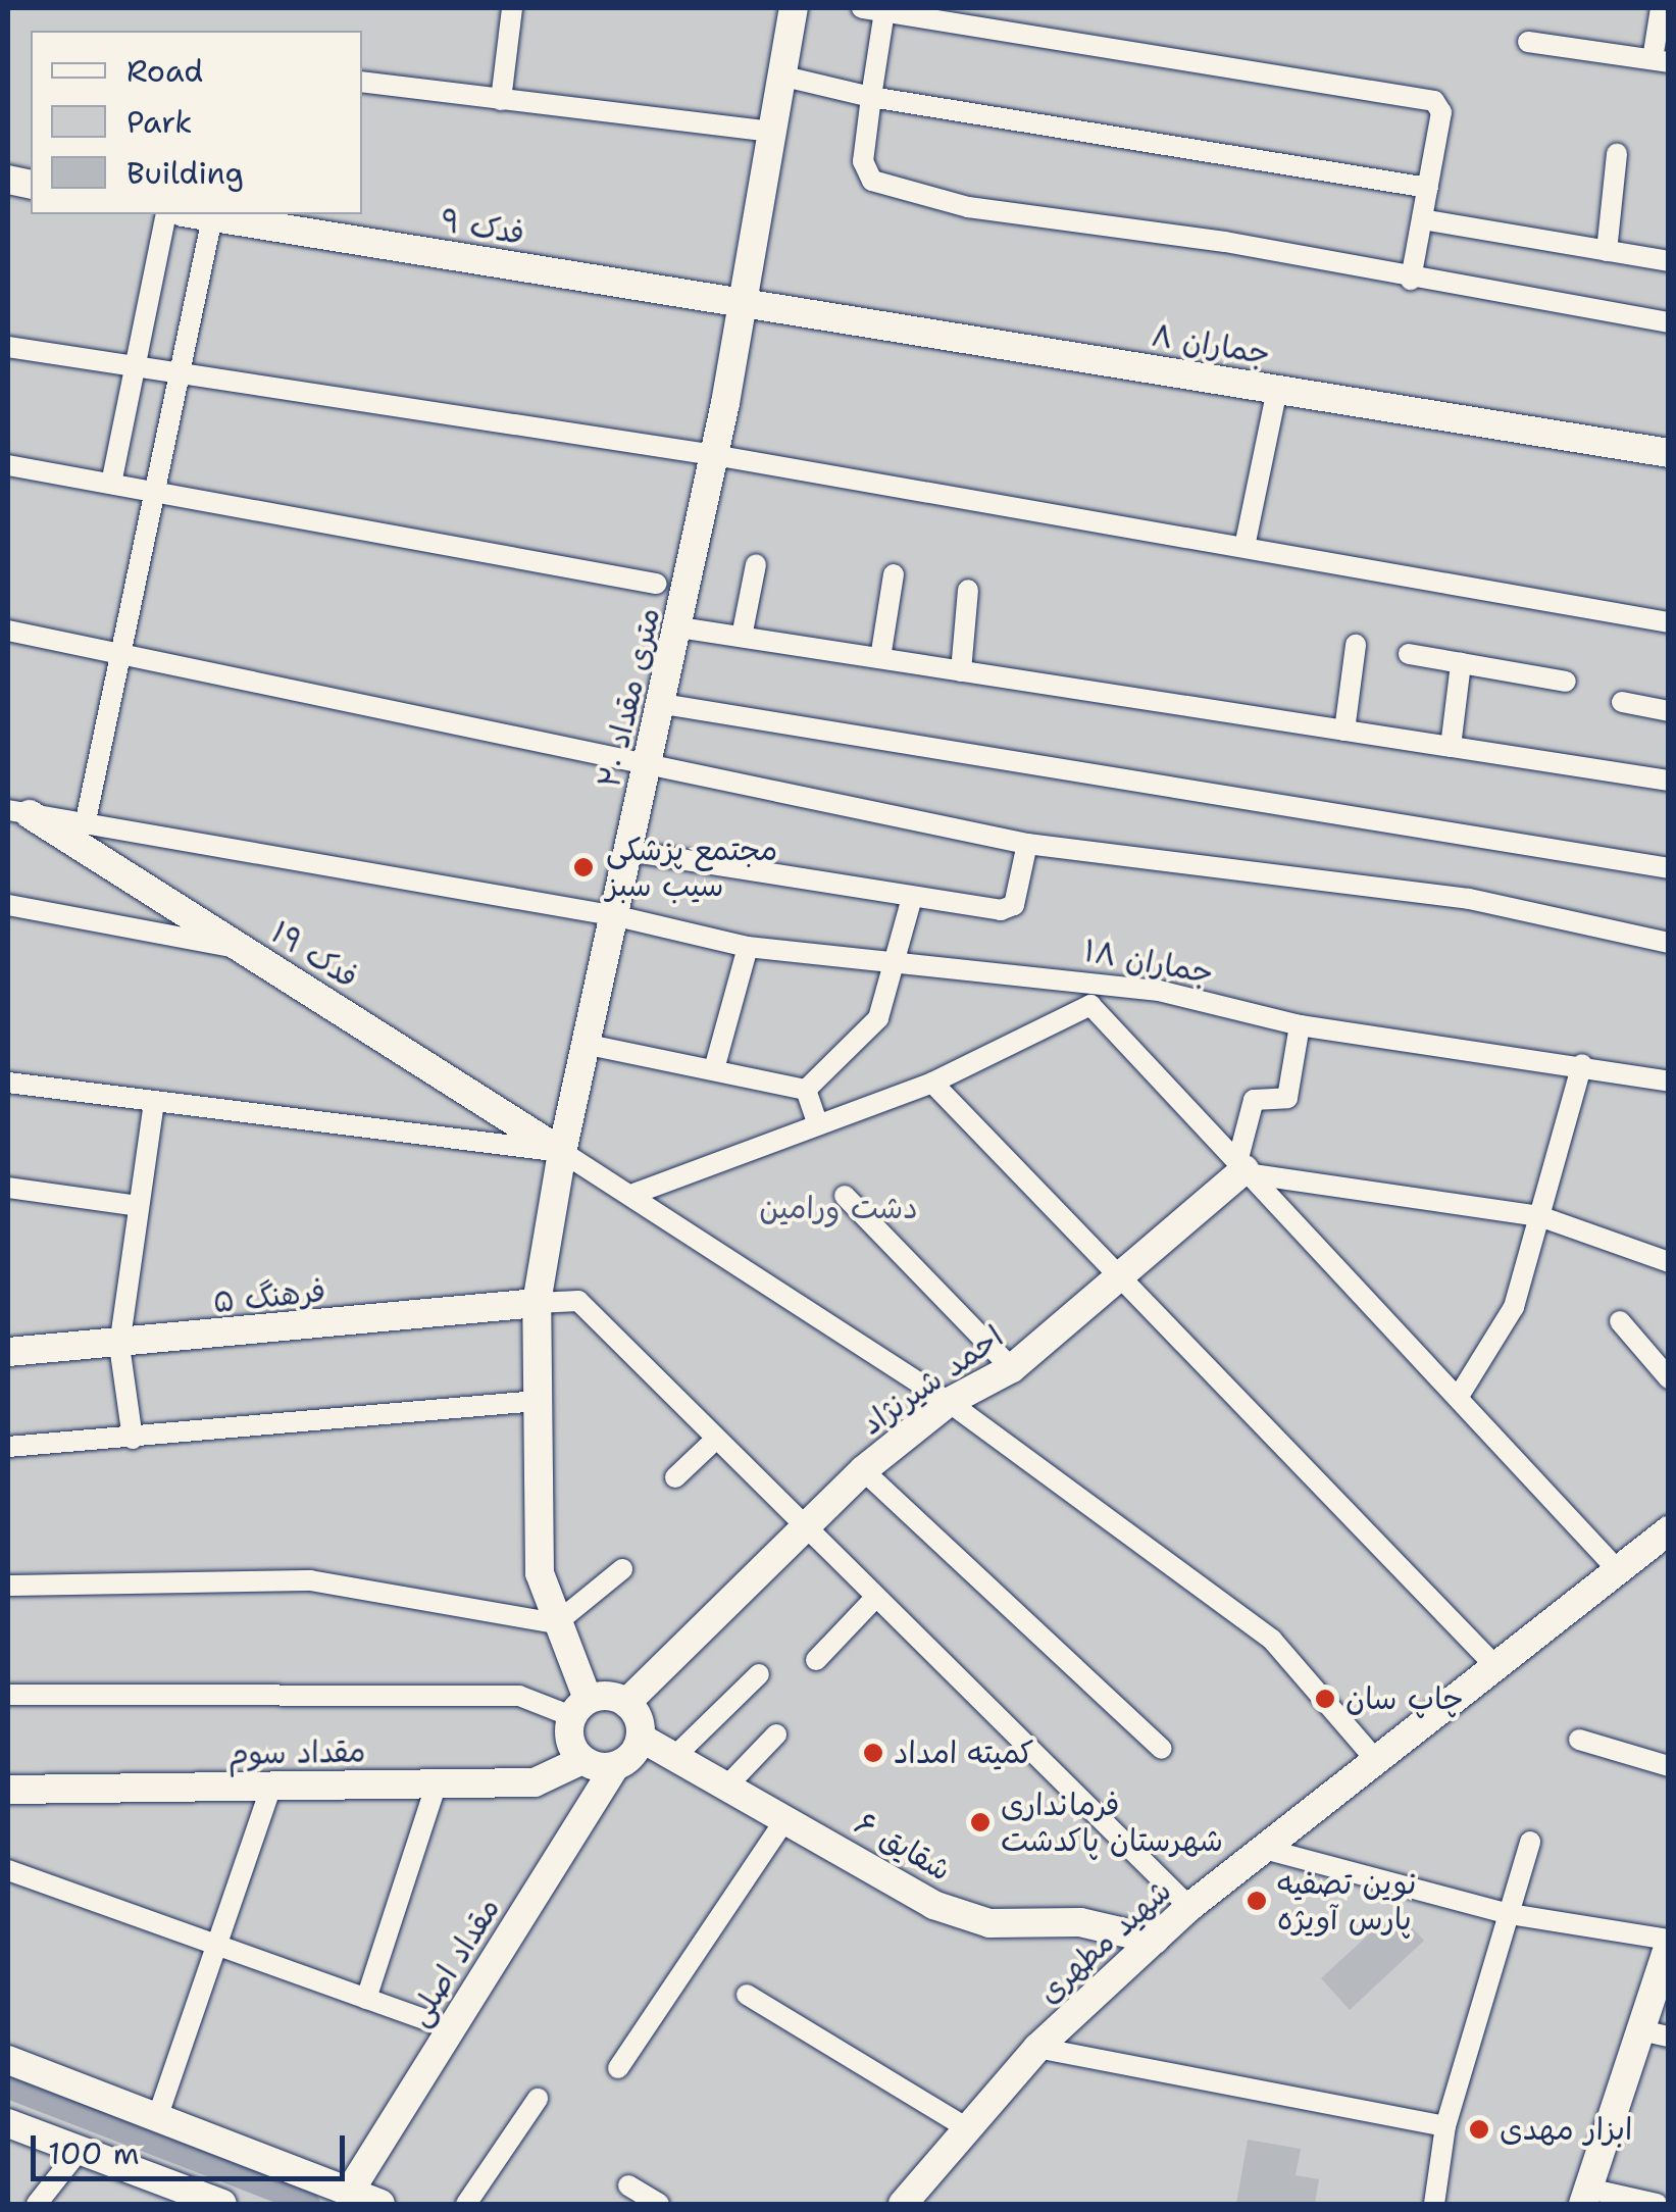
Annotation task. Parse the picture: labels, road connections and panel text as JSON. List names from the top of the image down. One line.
{"streets":{"street":["فدک ۹","جماران ۸","۲۰ متری مقداد","فدک ۱۹","جماران ۱۸","فرهنگ ۵","احمد شیرنژاد","مقداد سوم","شقایق ۶","شهید مطهری","مقداد اصلی"]},"crossings":[["فدک ۹","جماران ۸"],["فدک ۹","۲۰ متری مقداد"],["جماران ۸","۲۰ متری مقداد"],["۲۰ متری مقداد","فدک ۱۹"],["۲۰ متری مقداد","جماران ۱۸"],["۲۰ متری مقداد","فرهنگ ۵"],["۲۰ متری مقداد","احمد شیرنژاد"],["۲۰ متری مقداد","مقداد سوم"],["۲۰ متری مقداد","شقایق ۶"],["۲۰ متری مقداد","مقداد اصلی"],["فدک ۱۹","جماران ۱۸"],["احمد شیرنژاد","مقداد سوم"],["احمد شیرنژاد","شقایق ۶"],["احمد شیرنژاد","مقداد اصلی"],["مقداد سوم","شقایق ۶"],["مقداد سوم","مقداد اصلی"],["شقایق ۶","شهید مطهری"],["شقایق ۶","مقداد اصلی"]],"parks":["دشت ورامین"],"places":["مجتمع پزشکی سیب سبز","چاپ سان","کمیته امداد","فرمانداری شهرستان پاکدشت","نوین تصفیه پارس آویژه","ابزار مهدی"],"legend":["Road","Park","Building"],"scale_bar":"100 m"}
